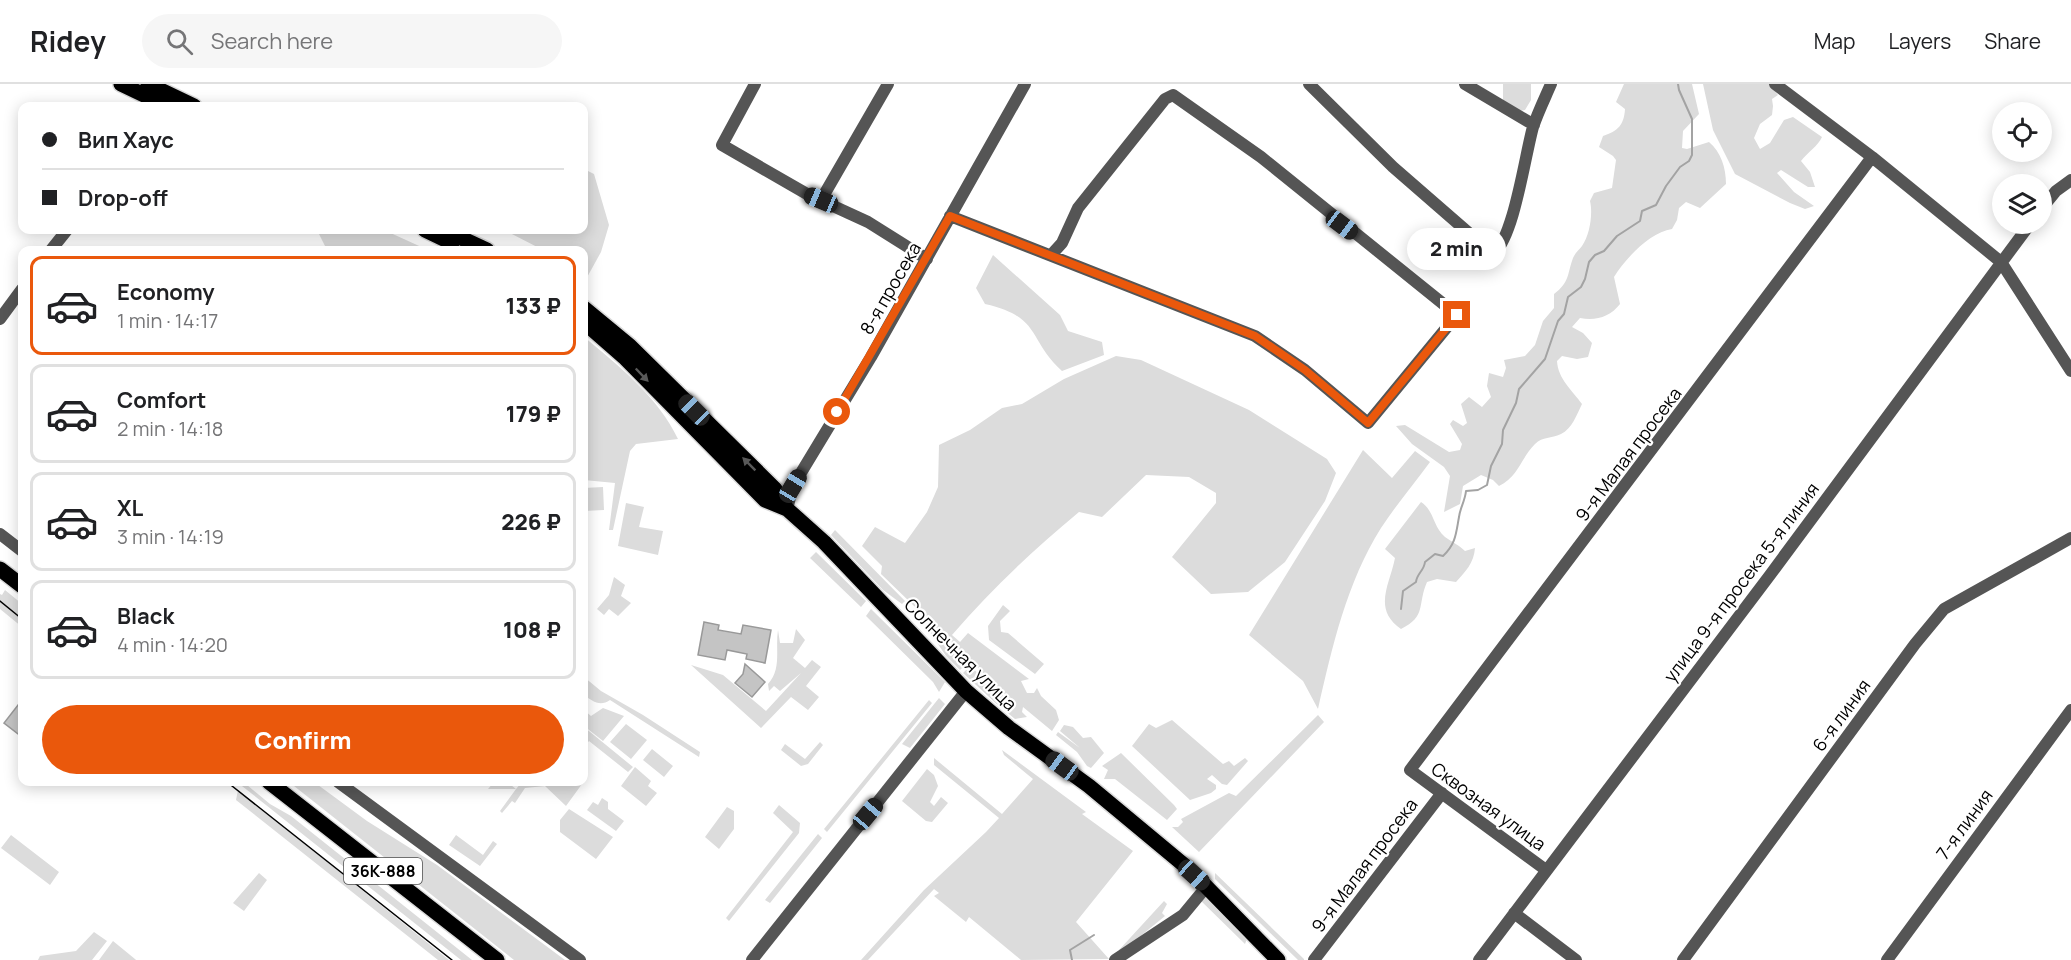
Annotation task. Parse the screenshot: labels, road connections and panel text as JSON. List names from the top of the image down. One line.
{"streets":{"main road":["Солнечная улица","36К-888"],"street":["8-я просека","9-я Малая просека","улица 9-я просека 5-я линия","6-я линия","Сквозная улица","7-я линия"]},"crossings":[["8-я просека","Солнечная улица"],["9-я Малая просека","Сквозная улица"],["улица 9-я просека 5-я линия","Сквозная улица"]],"page":{"header":"Ridey","search":"Search here","nav":["Map","Layers","Share"],"banner":["Вип Хаус","Drop-off"],"bubble":"2 min","list":[{"name":"Economy","note":"1 min · 14:17","value":"133 ₽"},{"name":"Comfort","note":"2 min · 14:18","value":"179 ₽"},{"name":"XL","note":"3 min · 14:19","value":"226 ₽"},{"name":"Black","note":"4 min · 14:20","value":"108 ₽"}],"buttons":"Confirm"}}
